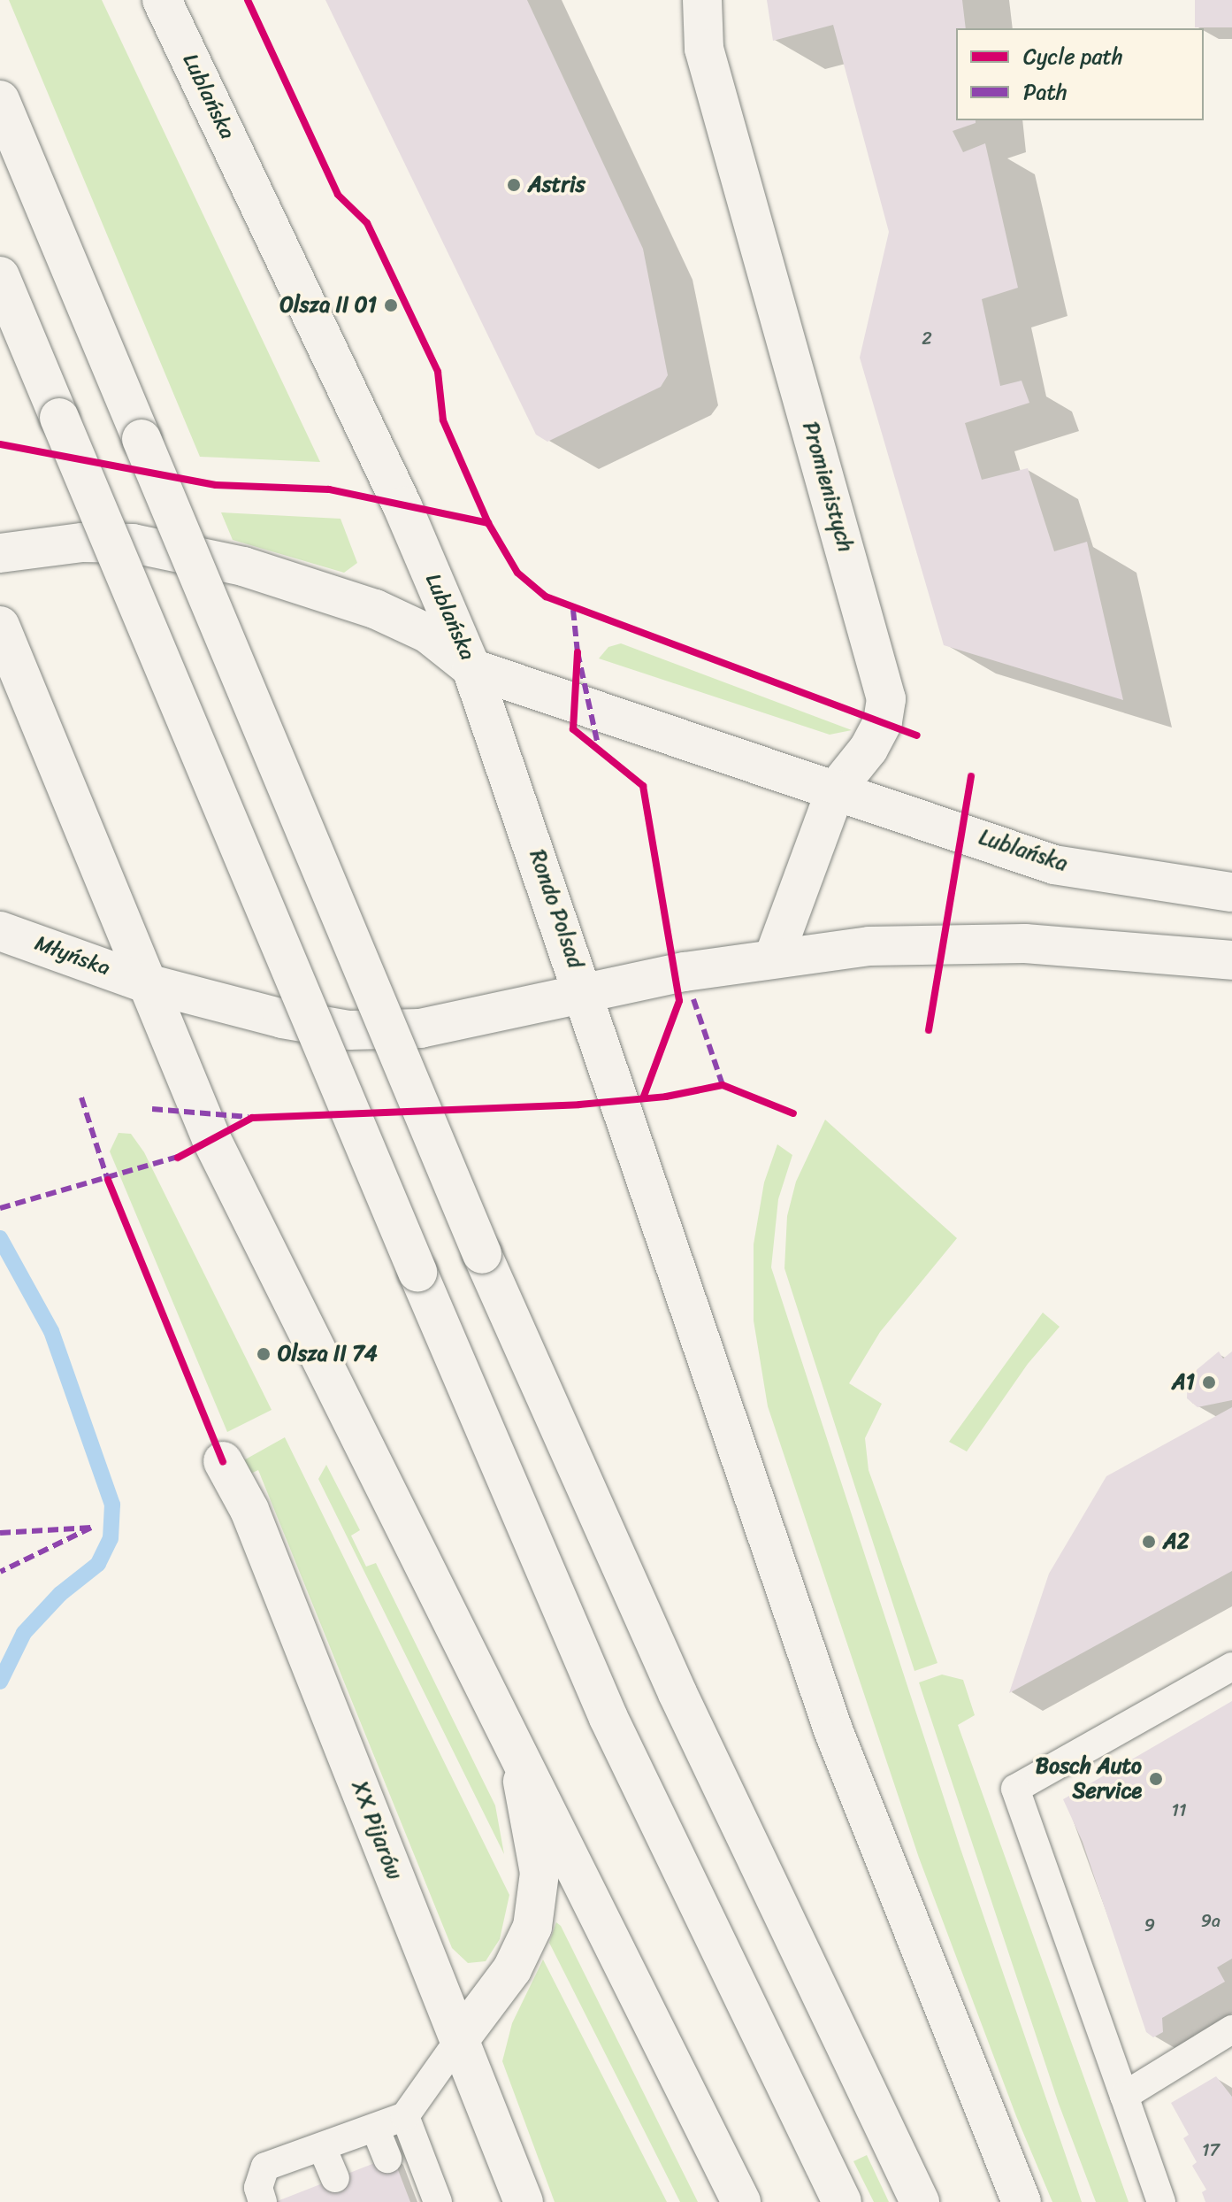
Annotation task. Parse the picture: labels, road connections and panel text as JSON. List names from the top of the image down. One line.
{"streets":{"main road":["Lublańska","Promienistych","Rondo Polsad","Młyńska","XX Pijarów"]},"crossings":[["Lublańska","Promienistych"],["Lublańska","Rondo Polsad"],["Rondo Polsad","Młyńska"]],"places":["Astris","Olsza II 01","Olsza II 74","A1","A2","Bosch Auto Service"],"house_numbers":["2","11","9a","9","17"],"legend":["Cycle path","Path"]}
